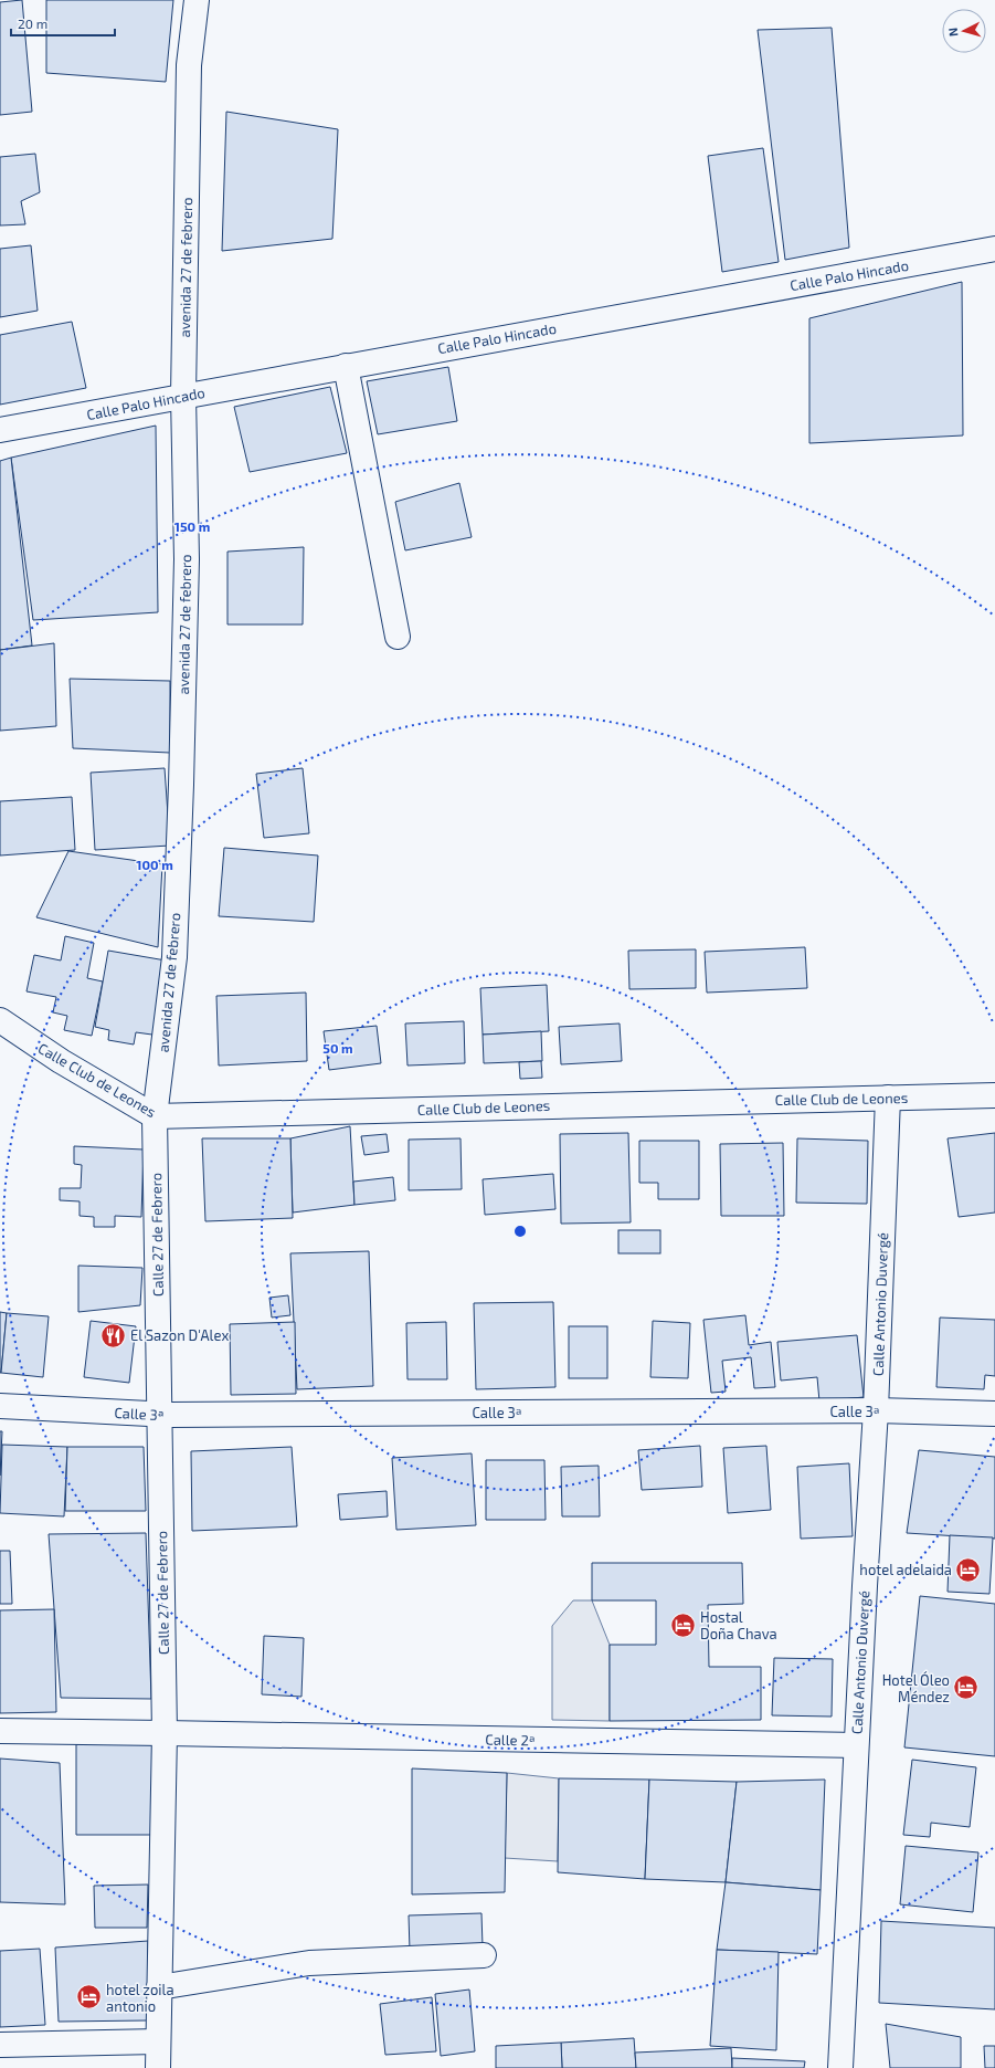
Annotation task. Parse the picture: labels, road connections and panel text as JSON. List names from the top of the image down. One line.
{"streets":{"street":["avenida 27 de febrero","Calle Palo Hincado","Calle Club de Leones","Calle 27 de Febrero","Calle Antonio Duvergé","Calle 3ª","Calle 2ª"]},"crossings":[["avenida 27 de febrero","Calle Palo Hincado"],["avenida 27 de febrero","Calle Club de Leones"],["avenida 27 de febrero","Calle 27 de Febrero"],["Calle Club de Leones","Calle 27 de Febrero"],["Calle Club de Leones","Calle Antonio Duvergé"],["Calle 27 de Febrero","Calle 3ª"],["Calle 27 de Febrero","Calle 2ª"],["Calle Antonio Duvergé","Calle 3ª"],["Calle Antonio Duvergé","Calle 2ª"]],"places":{"restaurant":["El Sazon D'Alex"],"hotel":["hotel adelaida","Hostal Doña Chava","Hotel Óleo Méndez","hotel zoila antonio"]},"scale_bar":"20 m","north":"left","rings":["150 m","100 m","50 m"]}
